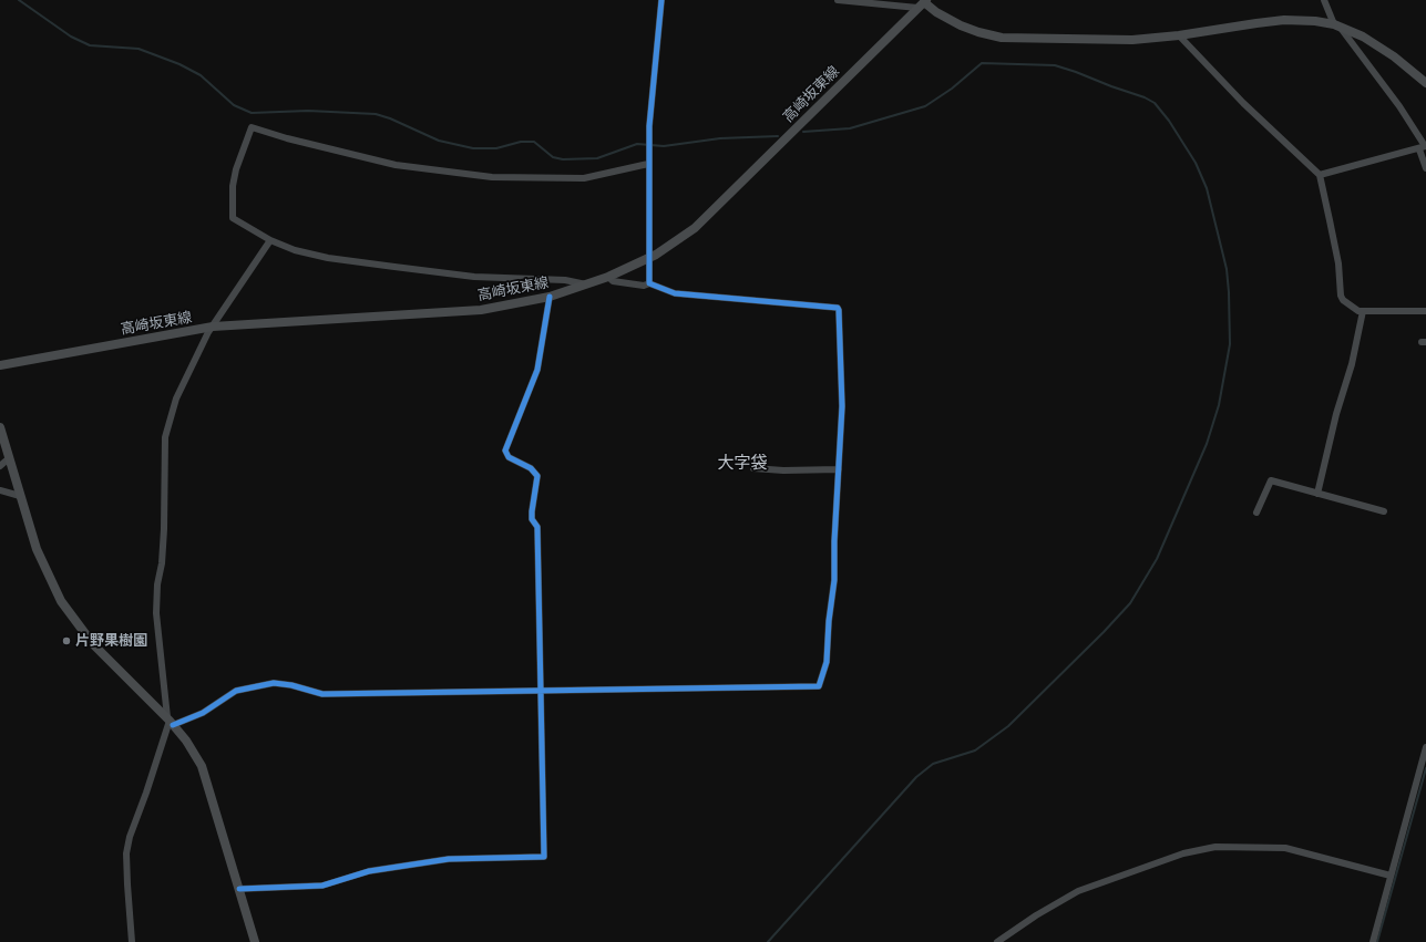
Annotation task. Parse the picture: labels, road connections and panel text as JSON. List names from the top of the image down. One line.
{"streets":{"street":["高崎坂東線"]},"districts":["大字袋"],"places":["片野果樹園"]}
